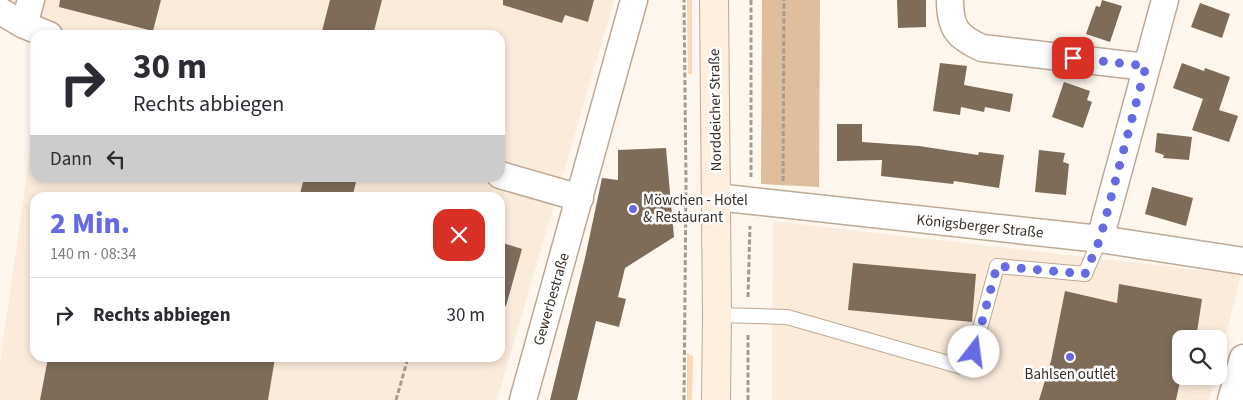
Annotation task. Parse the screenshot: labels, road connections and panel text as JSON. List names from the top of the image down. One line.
{"streets":{"main road":["Norddeicher Straße"],"street":["Königsberger Straße","Gewerbestraße"]},"crossings":[["Norddeicher Straße","Königsberger Straße"]],"places":["Möwchen - Hotel & Restaurant","Bahlsen outlet"],"page":{"turn":["30 m","Rechts abbiegen"],"then":"Dann","heading":["2 Min.","140 m · 08:34"],"list":[{"name":"Rechts abbiegen","value":"30 m"}]}}
